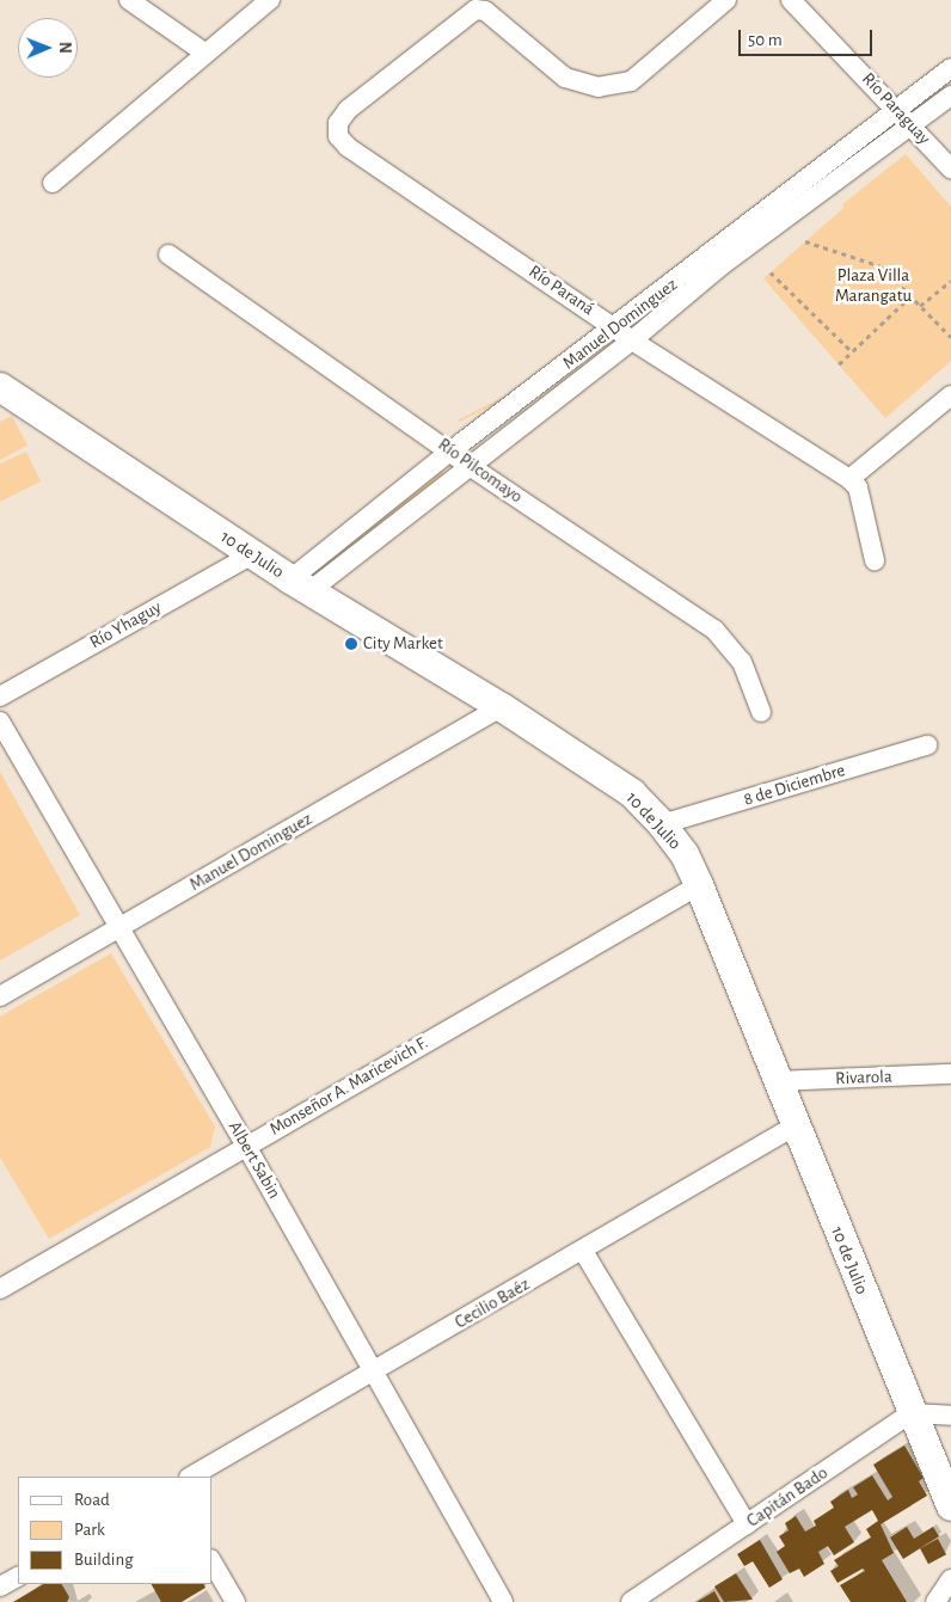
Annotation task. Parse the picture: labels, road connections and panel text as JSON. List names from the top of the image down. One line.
{"streets":{"main road":["10 de Julio"],"street":["Río Paraguay","Río Paraná","Manuel Dominguez","Río Pilcomayo","Río Yhaguy","8 de Diciembre","Rivarola","Monseñor A. Maricevich F.","Albert Sabin","Cecilio Baéz","Capitán Bado"]},"crossings":[["Río Paraguay","Manuel Dominguez"],["Río Paraná","Manuel Dominguez"],["Manuel Dominguez","Río Pilcomayo"],["Manuel Dominguez","10 de Julio"],["Manuel Dominguez","Albert Sabin"],["10 de Julio","Río Yhaguy"],["10 de Julio","8 de Diciembre"],["10 de Julio","Rivarola"],["10 de Julio","Monseñor A. Maricevich F."],["10 de Julio","Cecilio Baéz"],["10 de Julio","Capitán Bado"],["Monseñor A. Maricevich F.","Albert Sabin"],["Albert Sabin","Cecilio Baéz"]],"parks":["Plaza Villa Marangatu"],"places":["City Market"],"legend":["Road","Park","Building"],"scale_bar":"50 m","north":"right"}
